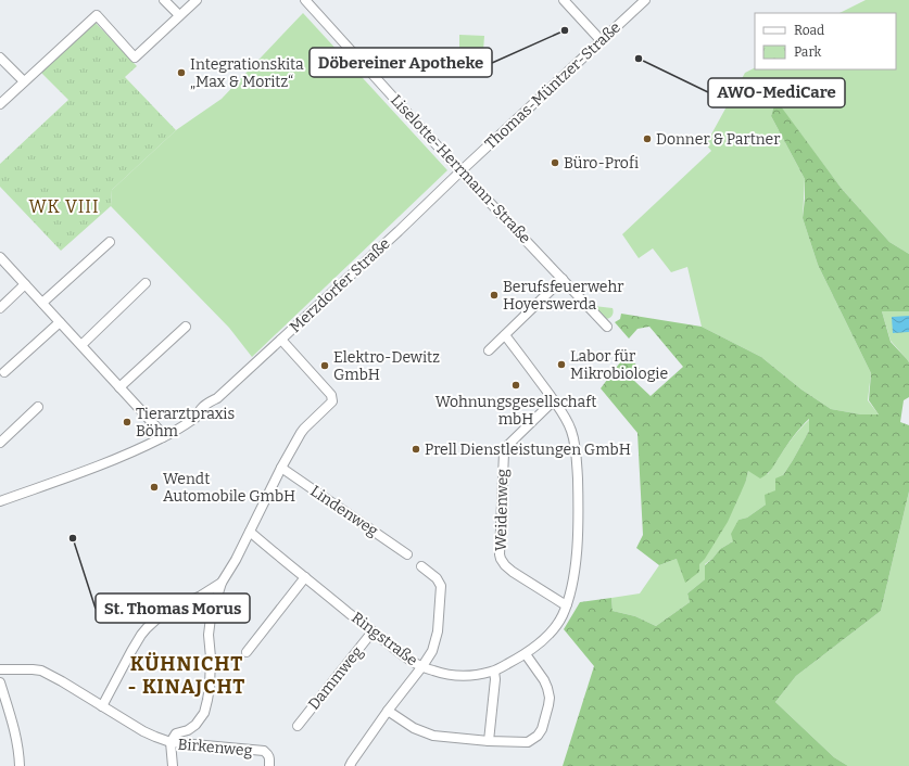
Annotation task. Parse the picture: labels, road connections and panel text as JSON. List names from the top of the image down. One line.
{"streets":{"street":["Thomas-Müntzer-Straße","Liselotte-Herrmann-Straße","Merzdorfer Straße","Weidenweg","Lindenweg","Ringstraße","Dammweg","Birkenweg"]},"crossings":[["Thomas-Müntzer-Straße","Liselotte-Herrmann-Straße"],["Thomas-Müntzer-Straße","Merzdorfer Straße"],["Liselotte-Herrmann-Straße","Merzdorfer Straße"],["Weidenweg","Ringstraße"],["Ringstraße","Dammweg"]],"districts":["WK VIII","KÜHNICHT - KINAJCHT"],"places":["Döbereiner Apotheke","AWO-MediCare","Integrationskita „Max & Moritz“","Donner & Partner","Büro-Profi","Berufsfeuerwehr Hoyerswerda","Labor für Mikrobiologie","Elektro-Dewitz GmbH","Wohnungsgesellschaft mbH","Tierarztpraxis Böhm","Prell Dienstleistungen GmbH","Wendt Automobile GmbH","St. Thomas Morus"],"legend":["Road","Park"]}
